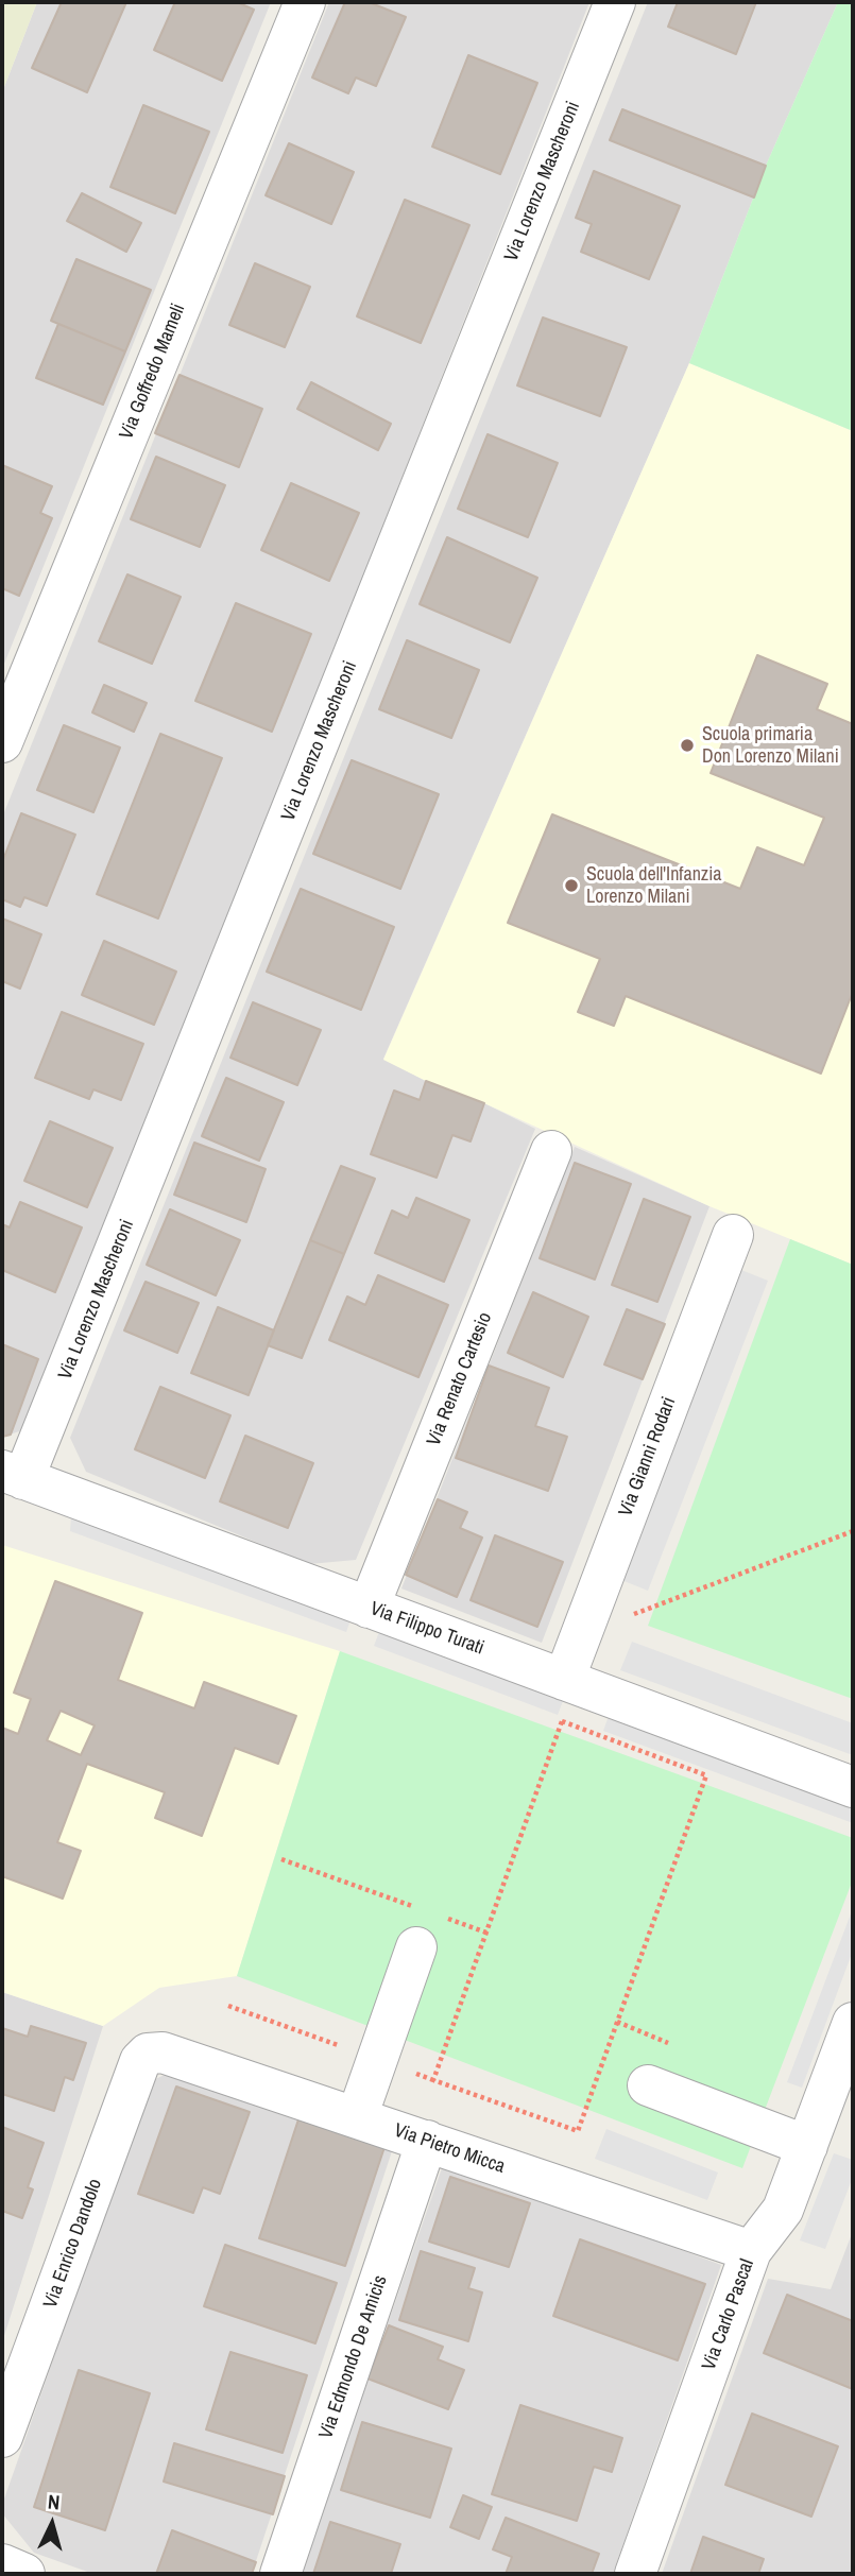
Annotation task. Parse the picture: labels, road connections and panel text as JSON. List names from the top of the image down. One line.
{"streets":{"street":["Via Lorenzo Mascheroni","Via Goffredo Mameli","Via Renato Cartesio","Via Gianni Rodari","Via Filippo Turati","Via Pietro Micca","Via Enrico Dandolo","Via Carlo Pascal","Via Edmondo De Amicis"]},"crossings":[["Via Lorenzo Mascheroni","Via Filippo Turati"],["Via Renato Cartesio","Via Filippo Turati"],["Via Gianni Rodari","Via Filippo Turati"],["Via Pietro Micca","Via Enrico Dandolo"],["Via Pietro Micca","Via Carlo Pascal"],["Via Pietro Micca","Via Edmondo De Amicis"]],"places":["Scuola primaria Don Lorenzo Milani","Scuola dell'Infanzia Lorenzo Milani"],"north":"top"}
